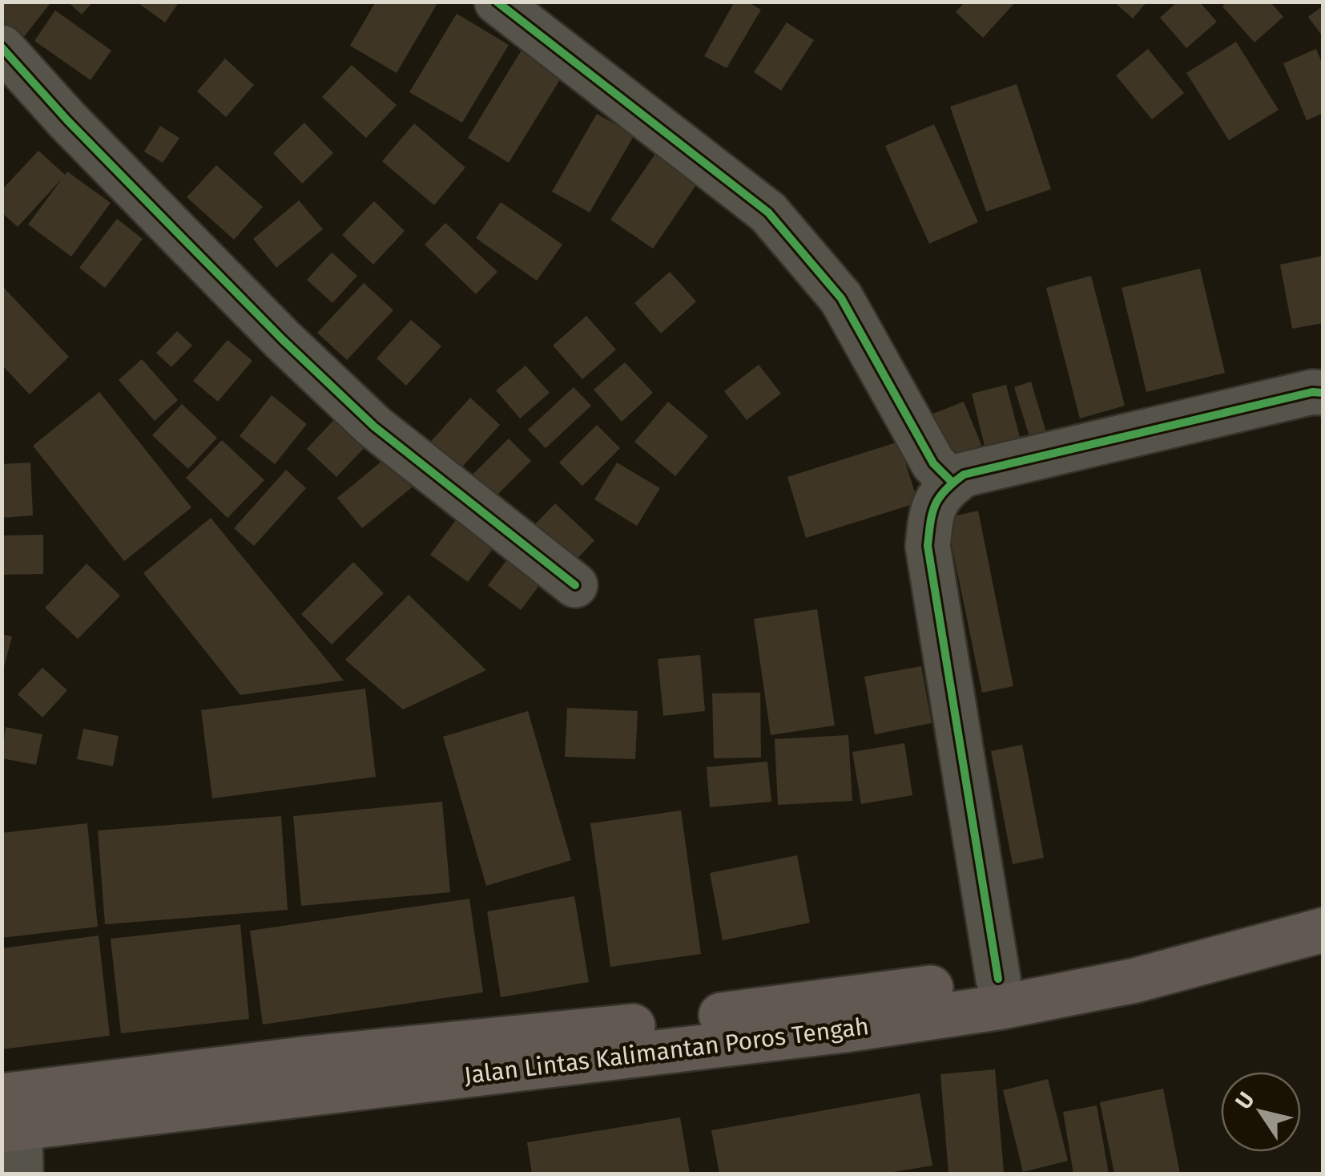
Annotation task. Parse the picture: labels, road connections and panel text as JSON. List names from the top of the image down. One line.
{"streets":{"main road":["Jalan Lintas Kalimantan Poros Tengah"]},"north":"top left"}
